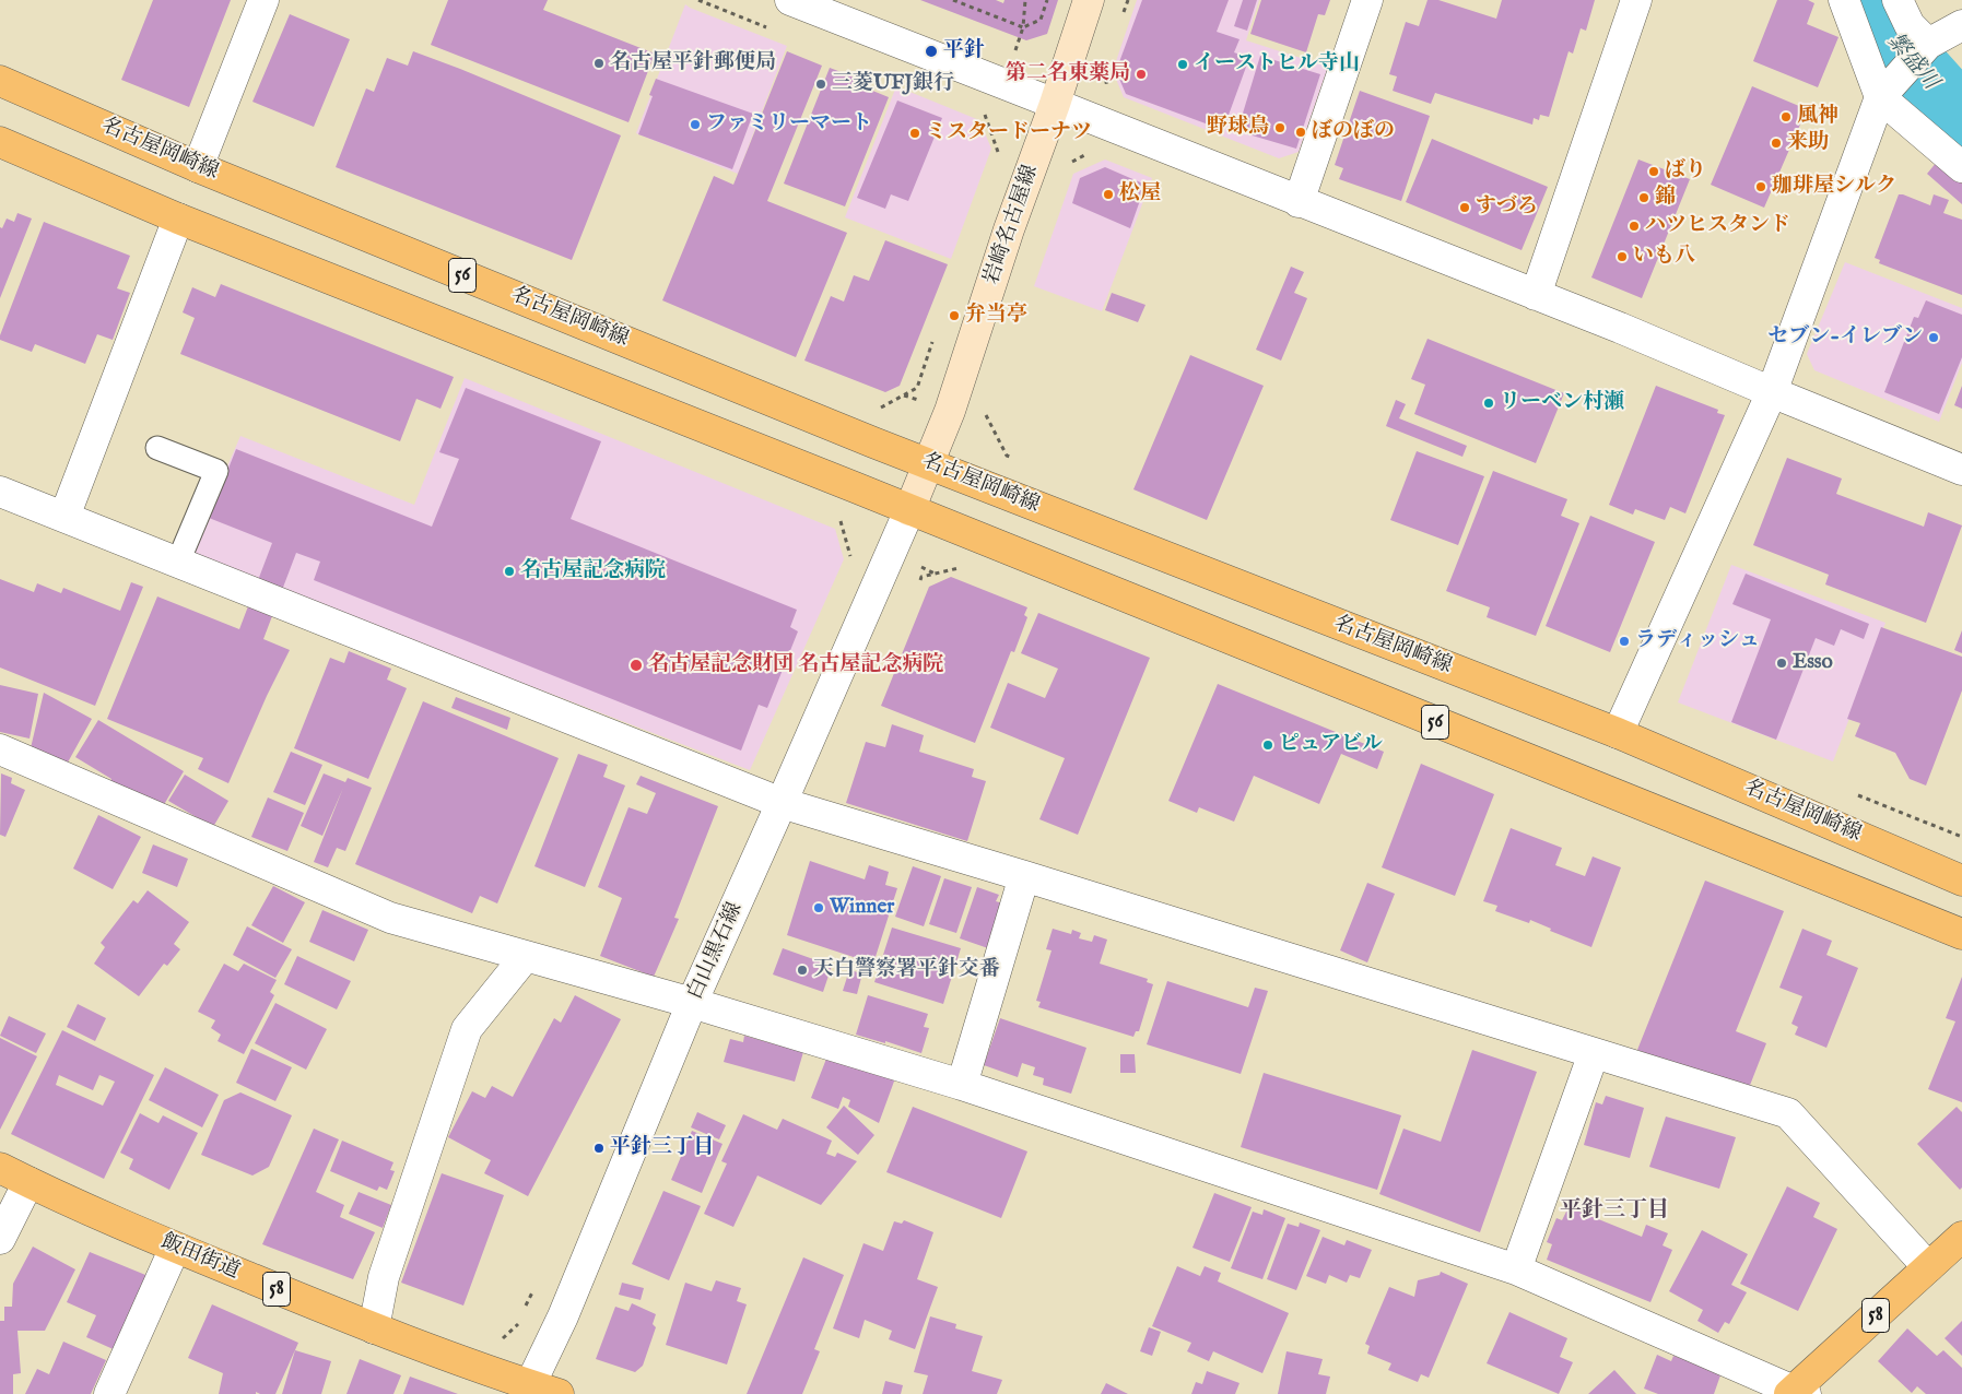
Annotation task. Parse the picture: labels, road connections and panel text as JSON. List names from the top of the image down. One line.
{"streets":{"main road":["名古屋岡崎線","岩崎名古屋線","56","飯田街道","58"],"street":["白山黒石線"]},"crossings":[["名古屋岡崎線","岩崎名古屋線"],["岩崎名古屋線","56"],["岩崎名古屋線","白山黒石線"],["56","白山黒石線"],["白山黒石線","飯田街道"]],"districts":["平針三丁目"],"water":["繁盛川"],"places":["平針","名古屋平針郵便局","イーストヒル寺山","第二名東薬局","三菱UFJ銀行","風神","ファミリーマート","野球鳥","ぼのぼの","ミスタードーナツ","来助","ばり","珈琲屋シルク","松屋","錦","すづろ","ハツヒスタンド","いも八","弁当亭","セブン-イレブン","リーベン村瀬","名古屋記念病院","ラディッシュ","Esso","名古屋記念財団 名古屋記念病院","ピュアビル","Winner","天白警察署平針交番","平針三丁目"]}
